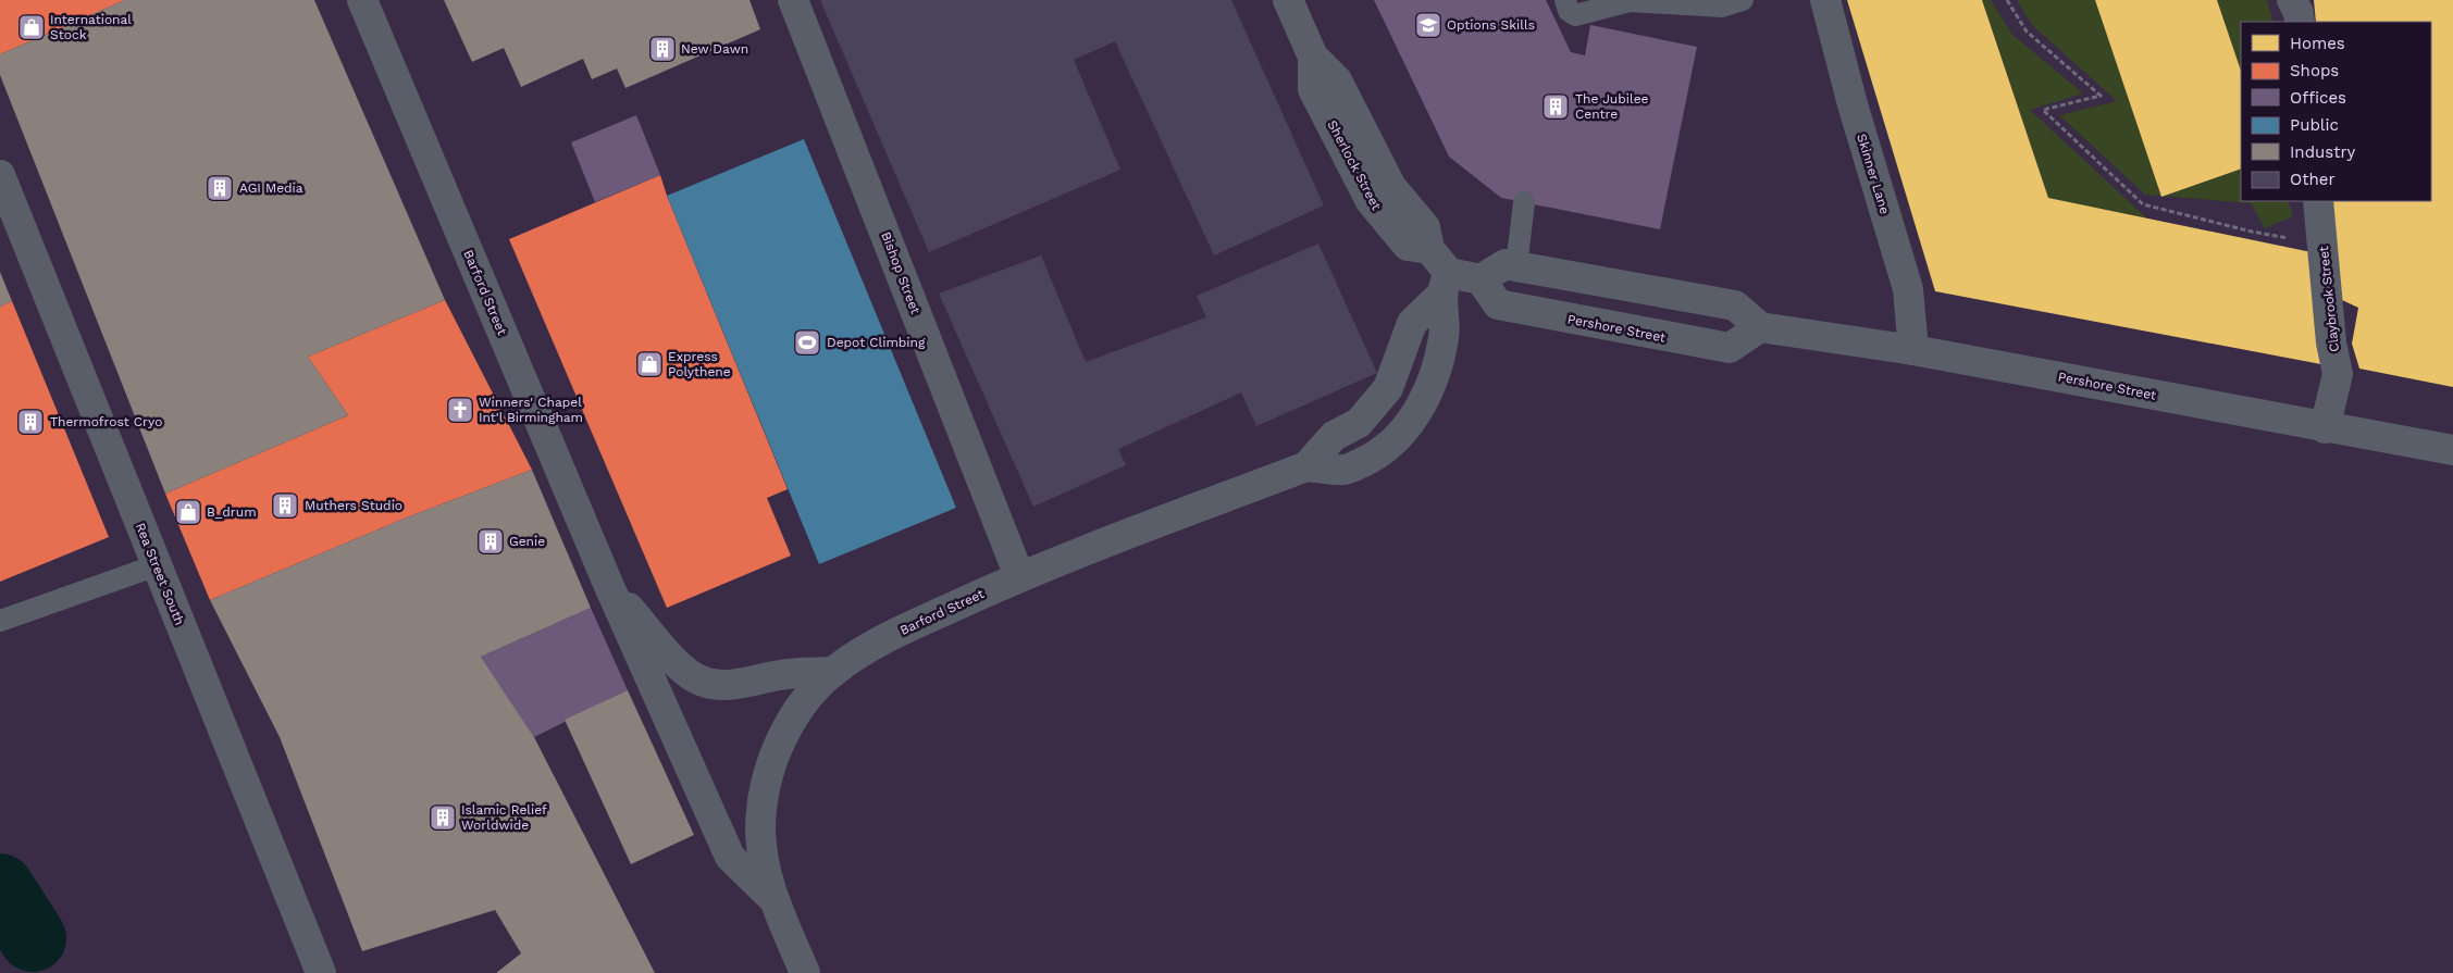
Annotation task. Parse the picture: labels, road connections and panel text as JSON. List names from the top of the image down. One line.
{"streets":{"street":["Sherlock Street","Skinner Lane","Bishop Street","Barford Street","Claybrook Street","Pershore Street","Rea Street South"]},"crossings":[["Sherlock Street","Barford Street"],["Skinner Lane","Pershore Street"],["Bishop Street","Barford Street"],["Claybrook Street","Pershore Street"]],"places":{"school or university":["Options Skills"],"shop":["International Stock","Express Polythene","B_drum"],"building":["New Dawn","The Jubilee Centre","AGI Media","Thermofrost Cryo","Muthers Studio","Genie","Islamic Relief Worldwide"],"sports":["Depot Climbing"],"church":["Winners' Chapel Int'l Birmingham"]},"legend":["Homes","Shops","Offices","Public","Industry","Other"]}
